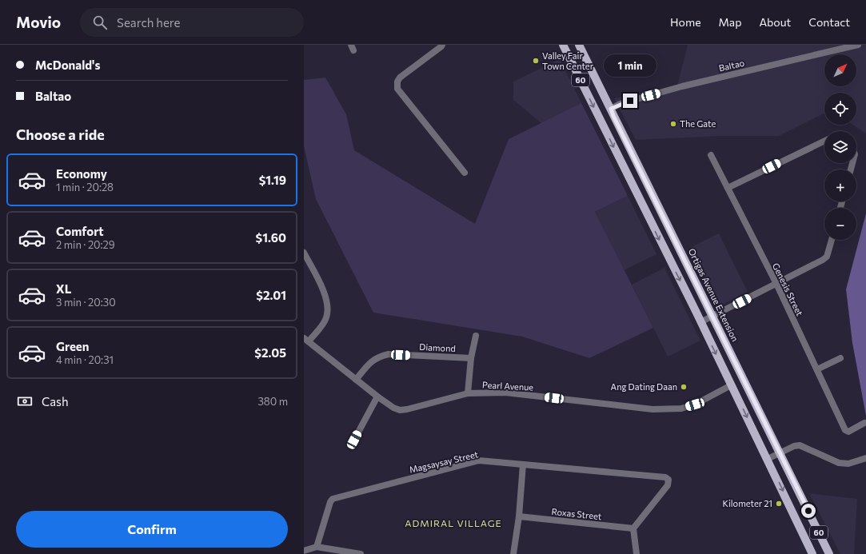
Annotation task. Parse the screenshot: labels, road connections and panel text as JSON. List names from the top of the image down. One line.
{"streets":{"main road":["60","Ortigas Avenue Extension"],"street":["Baltao","Genesis Street","Diamond","Pearl Avenue","Magsaysay Street","Roxas Street"]},"crossings":[["Baltao","Ortigas Avenue Extension"],["60","Pearl Avenue"],["Diamond","Pearl Avenue"],["Magsaysay Street","Roxas Street"]],"districts":["ADMIRAL VILLAGE"],"places":["Valley Fair Town Center","The Gate","Ang Dating Daan","Kilometer 21"],"north":"top right","page":{"header":"Movio","search":"Search here","nav":["Home","Map","About","Contact"],"banner":["McDonald's","Baltao"],"map_buttons":["+","−"],"bubble":"1 min","heading":"Choose a ride","list":[{"name":"Economy","note":"1 min · 20:28","value":"$1.19"},{"name":"Comfort","note":"2 min · 20:29","value":"$1.60"},{"name":"XL","note":"3 min · 20:30","value":"$2.01"},{"name":"Green","note":"4 min · 20:31","value":"$2.05"}],"pay":["Cash","380 m"],"buttons":"Confirm"}}
